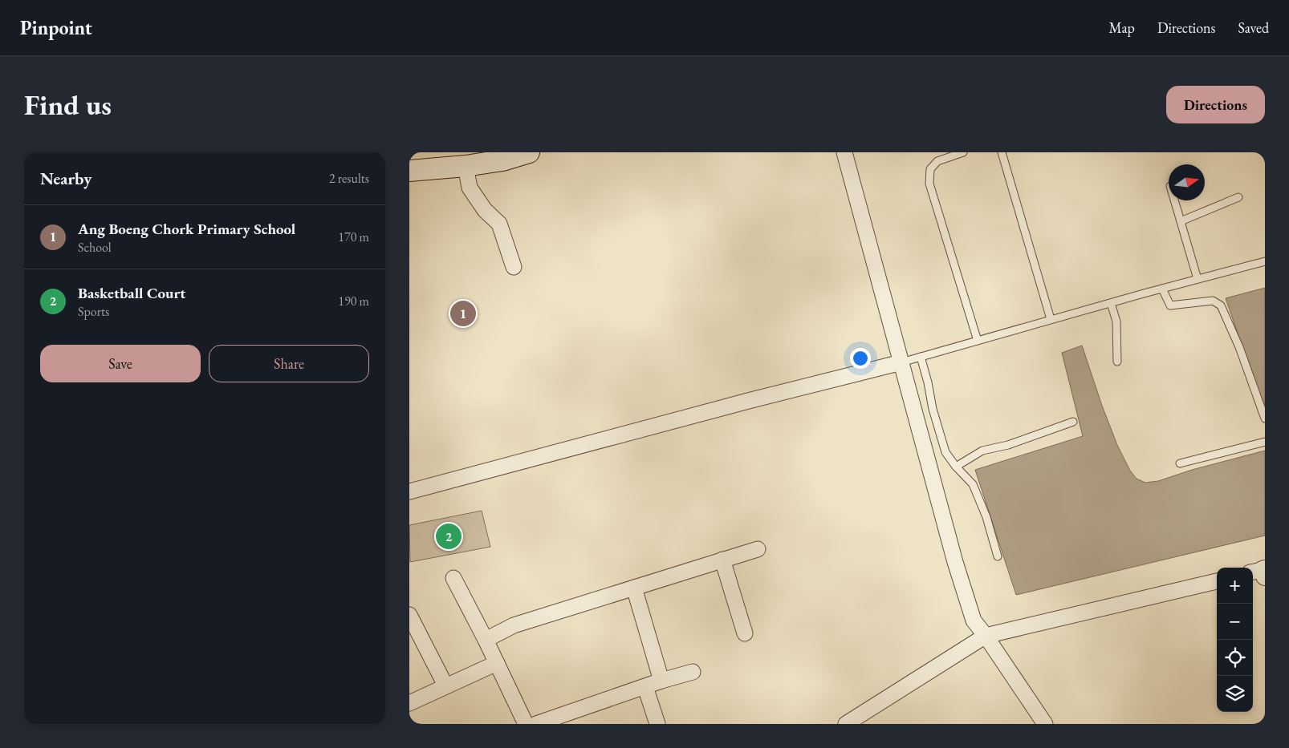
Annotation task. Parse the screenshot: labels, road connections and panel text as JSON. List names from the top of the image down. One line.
{"north":"right","page":{"header":"Pinpoint","nav":["Map","Directions","Saved"],"buttons":["Directions",["Save","Share"]],"title":"Find us","heading":["Nearby","2 results"],"list":[{"mark":"1","name":"Ang Boeng Chork Primary School","note":"School","value":"170 m"},{"mark":"2","name":"Basketball Court","note":"Sports","value":"190 m"}],"pins":["1","2"],"map_buttons":["+","−"]}}
